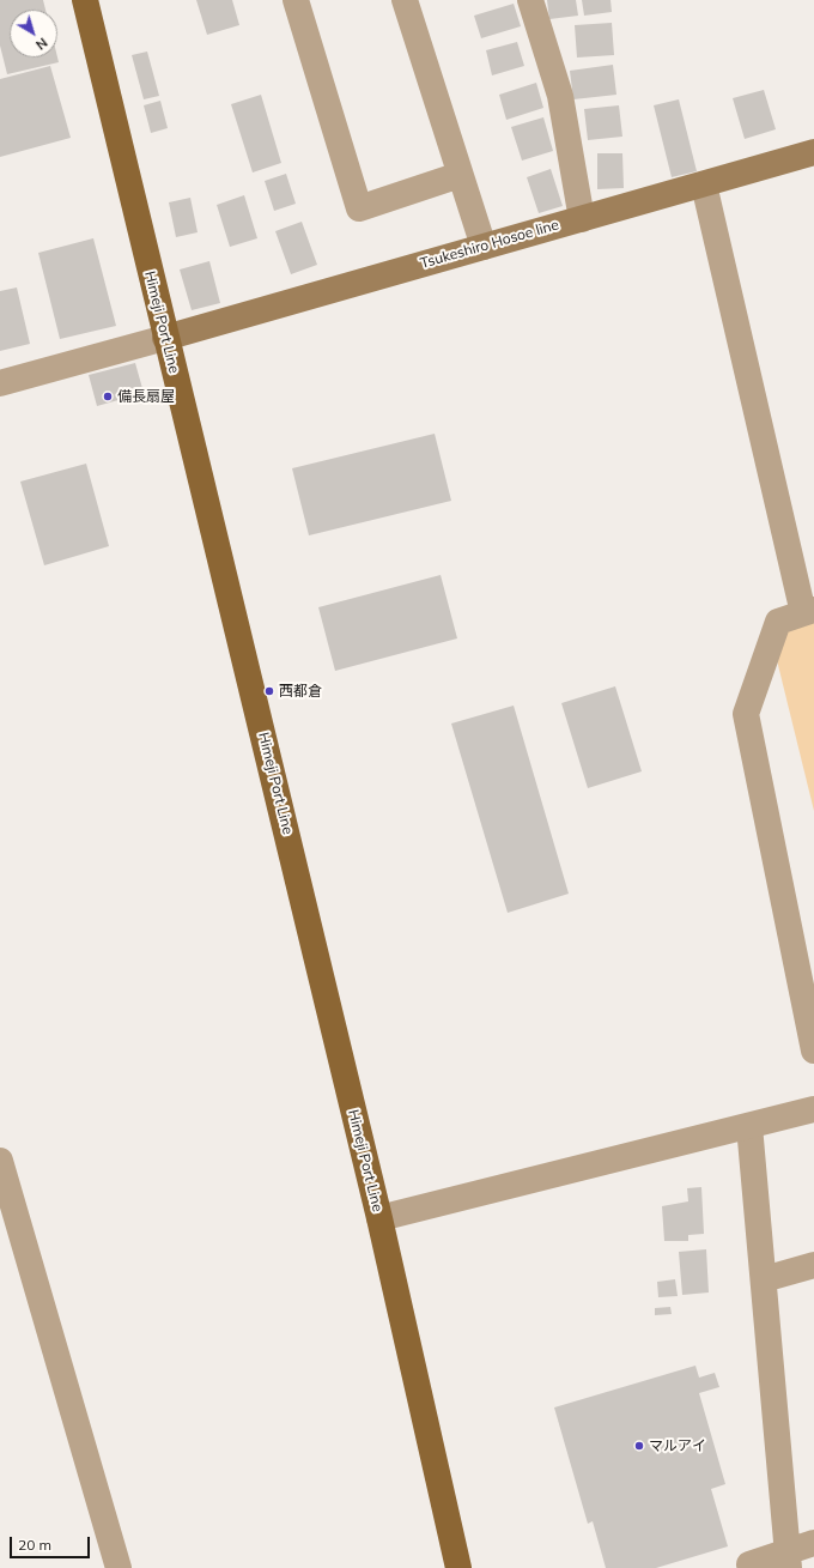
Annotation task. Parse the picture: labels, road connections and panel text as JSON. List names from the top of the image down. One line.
{"streets":{"main road":["Tsukeshiro Hosoe line","Himeji Port Line"]},"crossings":[["Tsukeshiro Hosoe line","Himeji Port Line"]],"places":["備長扇屋","西都倉","マルアイ"],"scale_bar":"20 m","north":"bottom right"}
